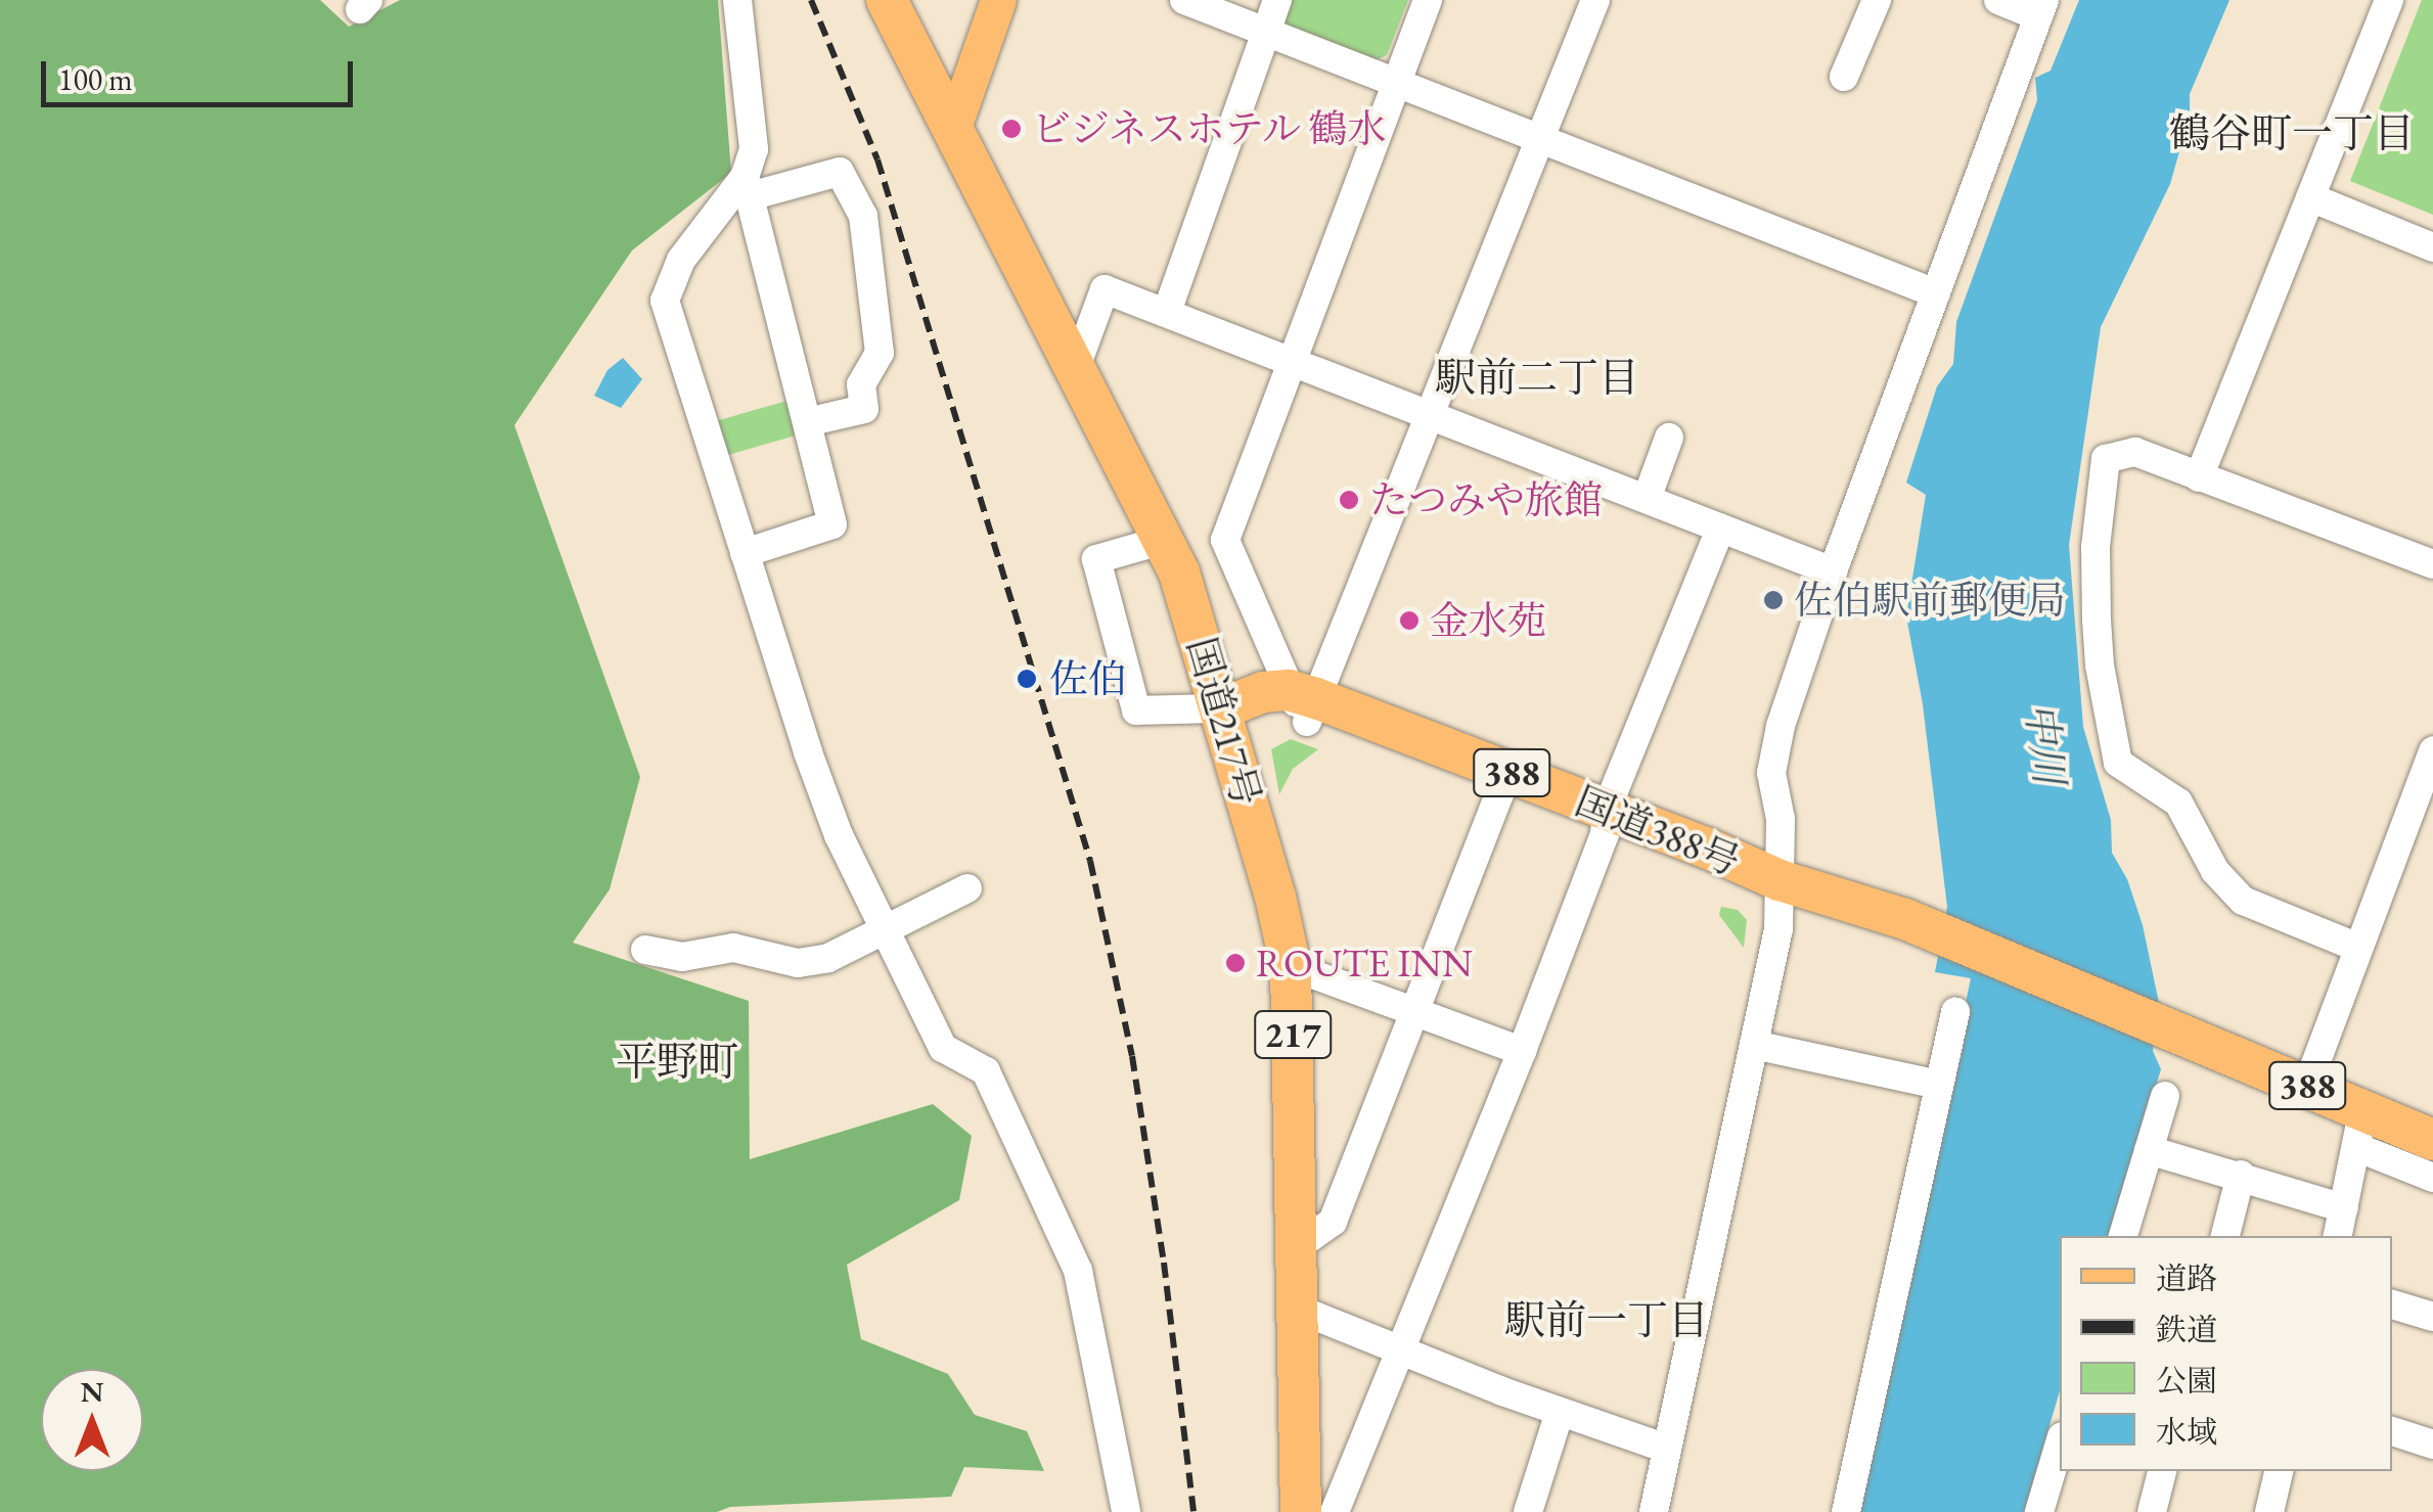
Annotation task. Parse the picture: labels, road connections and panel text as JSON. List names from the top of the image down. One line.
{"streets":{"highway":["国道217号","388","国道388号","217"]},"districts":["鶴谷町一丁目","駅前二丁目","平野町","駅前一丁目"],"water":["中川"],"places":["ビジネスホテル 鶴水","たつみや旅館","佐伯駅前郵便局","金水苑","佐伯","ROUTE INN"],"legend":["道路","鉄道","公園","水域"],"scale_bar":"100 m","north":"top"}
